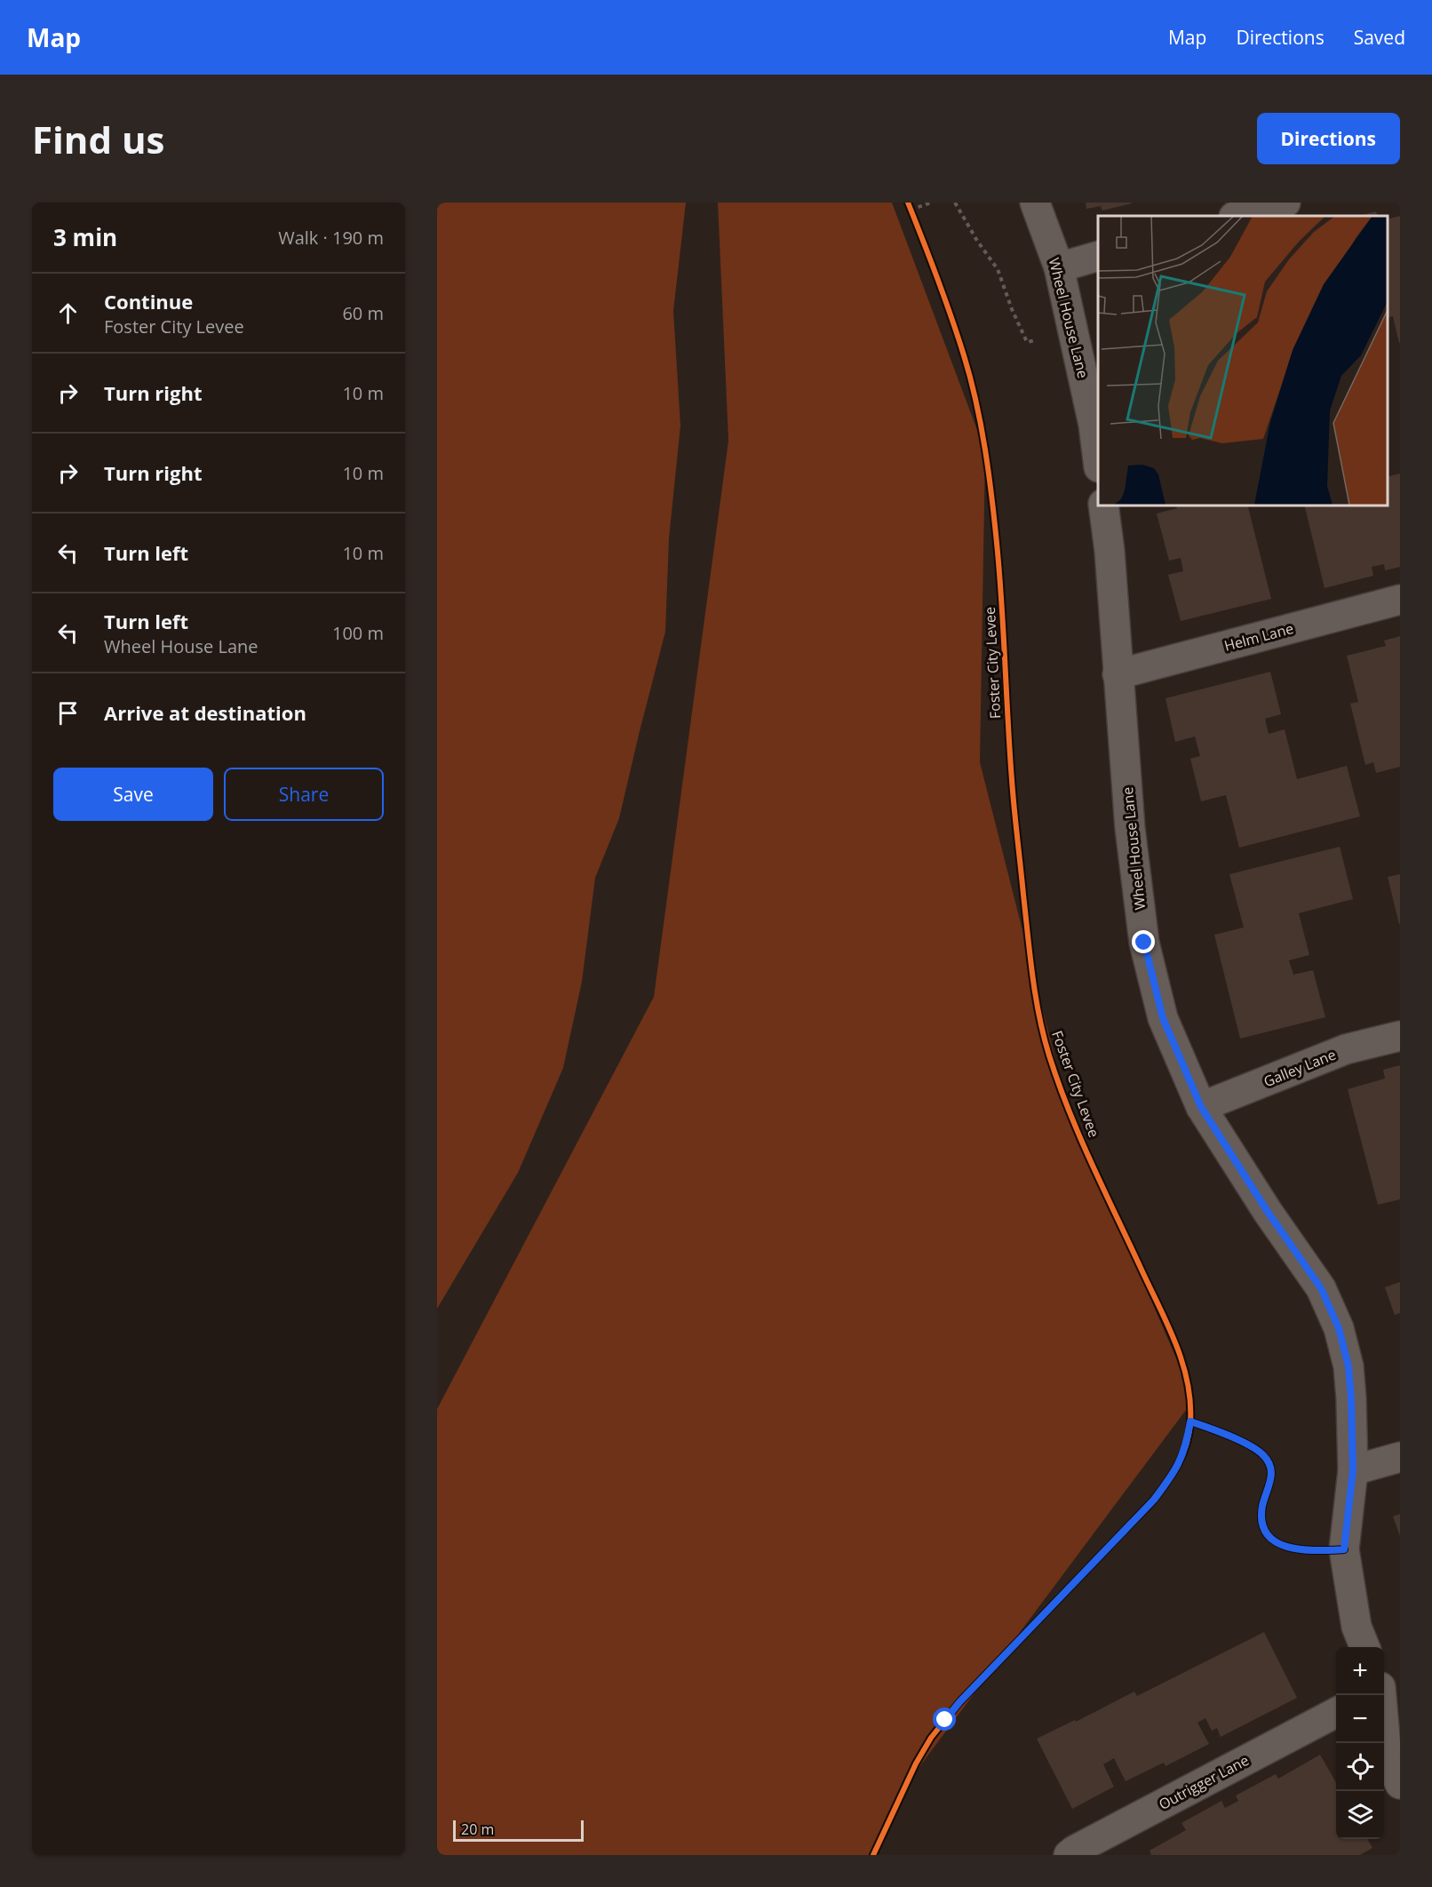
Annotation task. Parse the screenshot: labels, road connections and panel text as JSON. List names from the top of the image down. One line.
{"streets":{"street":["Wheel House Lane","Helm Lane","Galley Lane","Outrigger Lane"],"cycle path":["Foster City Levee"]},"crossings":[["Wheel House Lane","Helm Lane"],["Wheel House Lane","Galley Lane"]],"scale_bar":"20 m","page":{"header":"Map","nav":["Map","Directions","Saved"],"buttons":["Directions",["Save","Share"]],"title":"Find us","heading":["3 min","Walk · 190 m"],"list":[["Continue","Foster City Levee","60 m"],["Turn right","10 m"],["Turn right","10 m"],["Turn left","10 m"],["Turn left","Wheel House Lane","100 m"],"Arrive at destination"],"map_buttons":["+","−"],"scale":"20 m"}}
